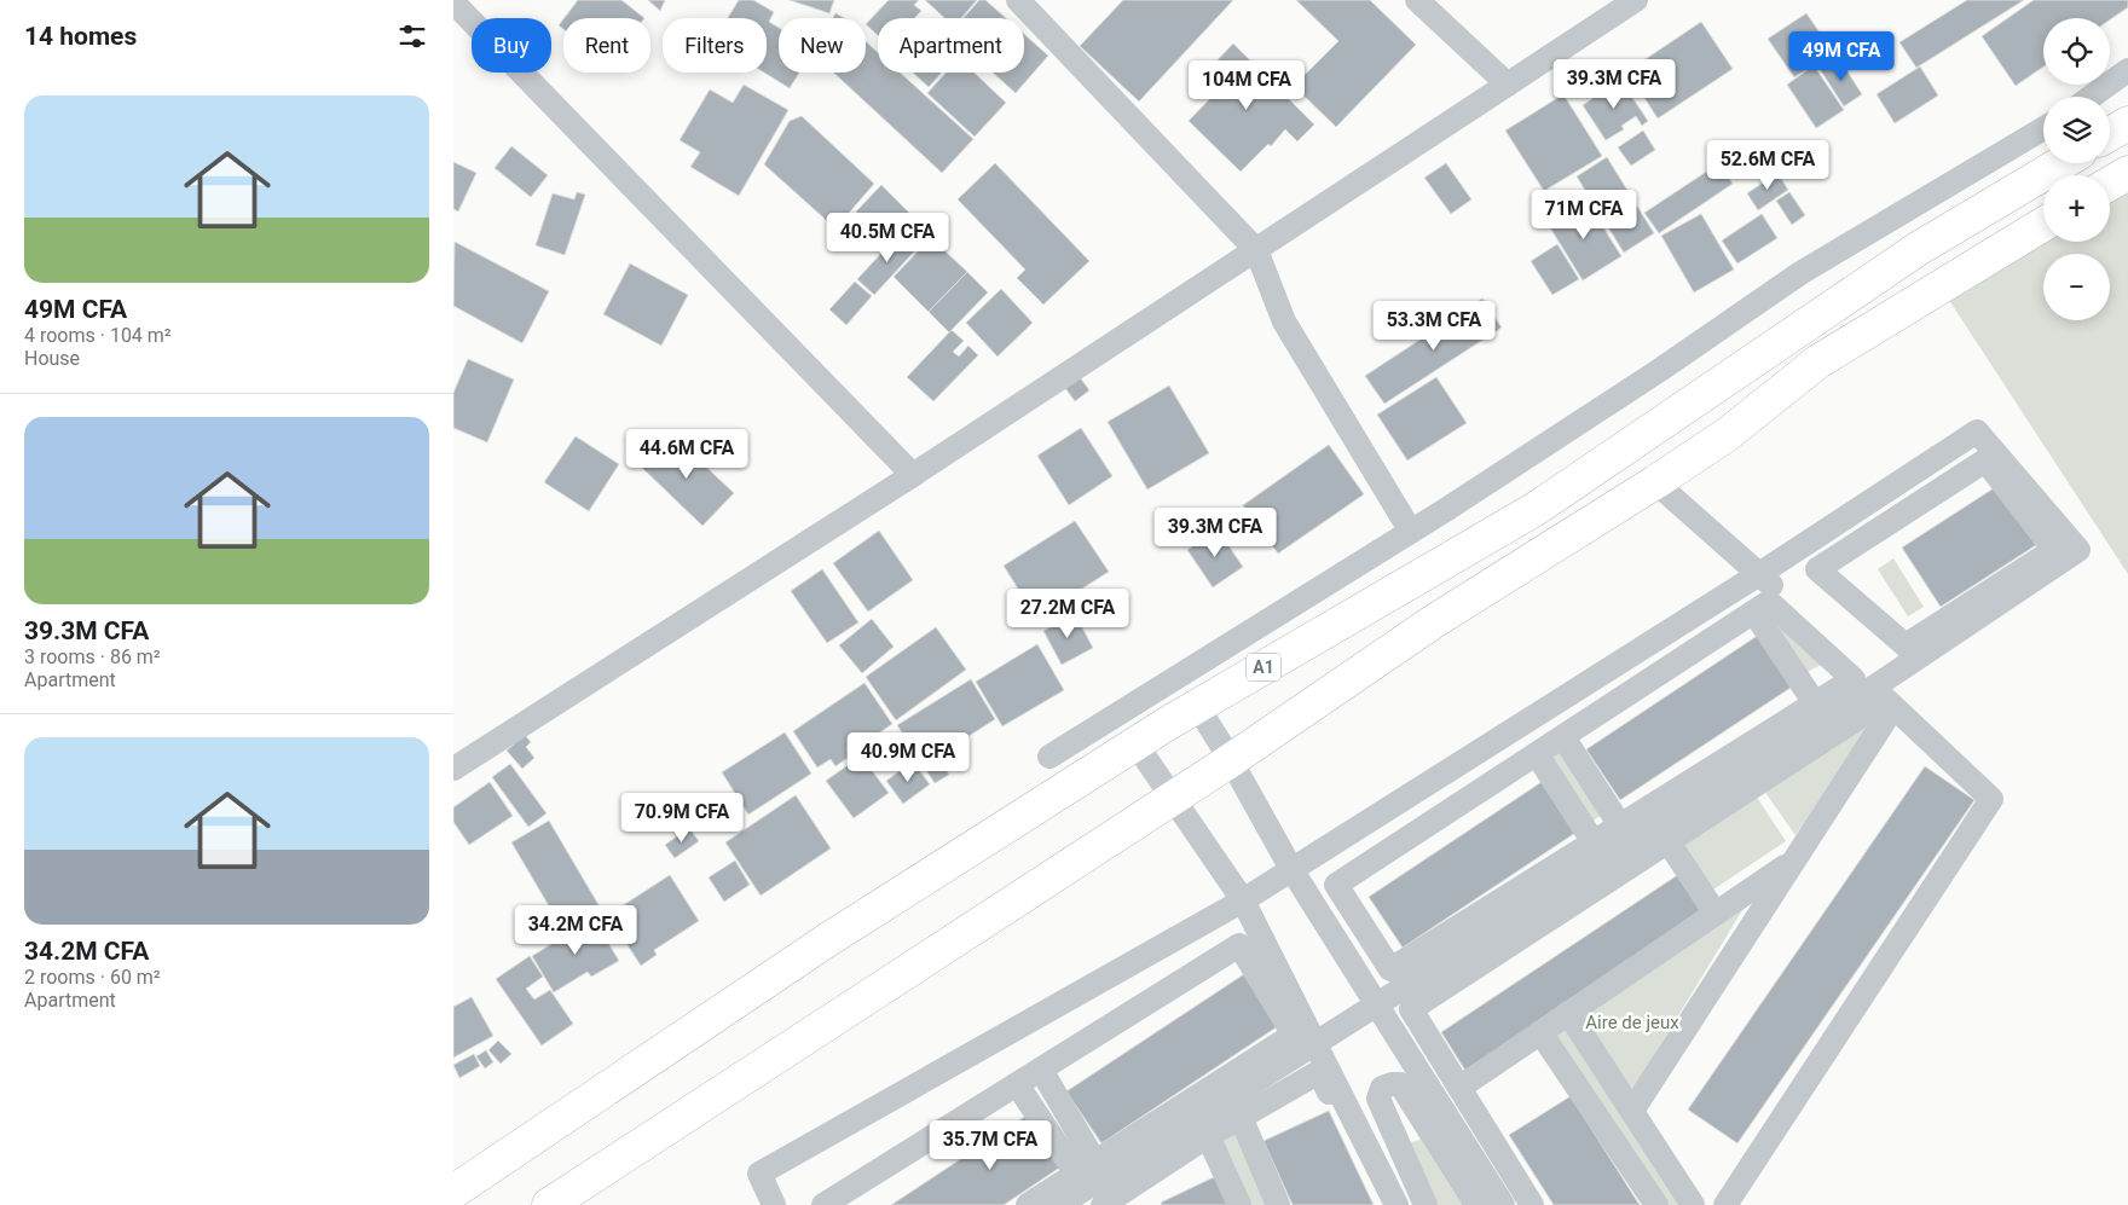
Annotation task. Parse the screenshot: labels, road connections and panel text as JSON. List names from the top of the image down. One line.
{"streets":{"main road":["A1"]},"parks":["Aire de jeux"],"page":{"heading":"14 homes","map_buttons":["+","−"],"chip":["Buy","Rent","Filters","New","Apartment"],"price":["49M CFA","39.3M CFA","104M CFA","52.6M CFA","71M CFA","40.5M CFA","53.3M CFA","44.6M CFA","39.3M CFA","27.2M CFA","40.9M CFA","70.9M CFA","34.2M CFA","35.7M CFA"],"list":[{"name":"49M CFA","note":"4 rooms · 104 m² · House"},{"name":"39.3M CFA","note":"3 rooms · 86 m² · Apartment"},{"name":"34.2M CFA","note":"2 rooms · 60 m² · Apartment"}]}}
